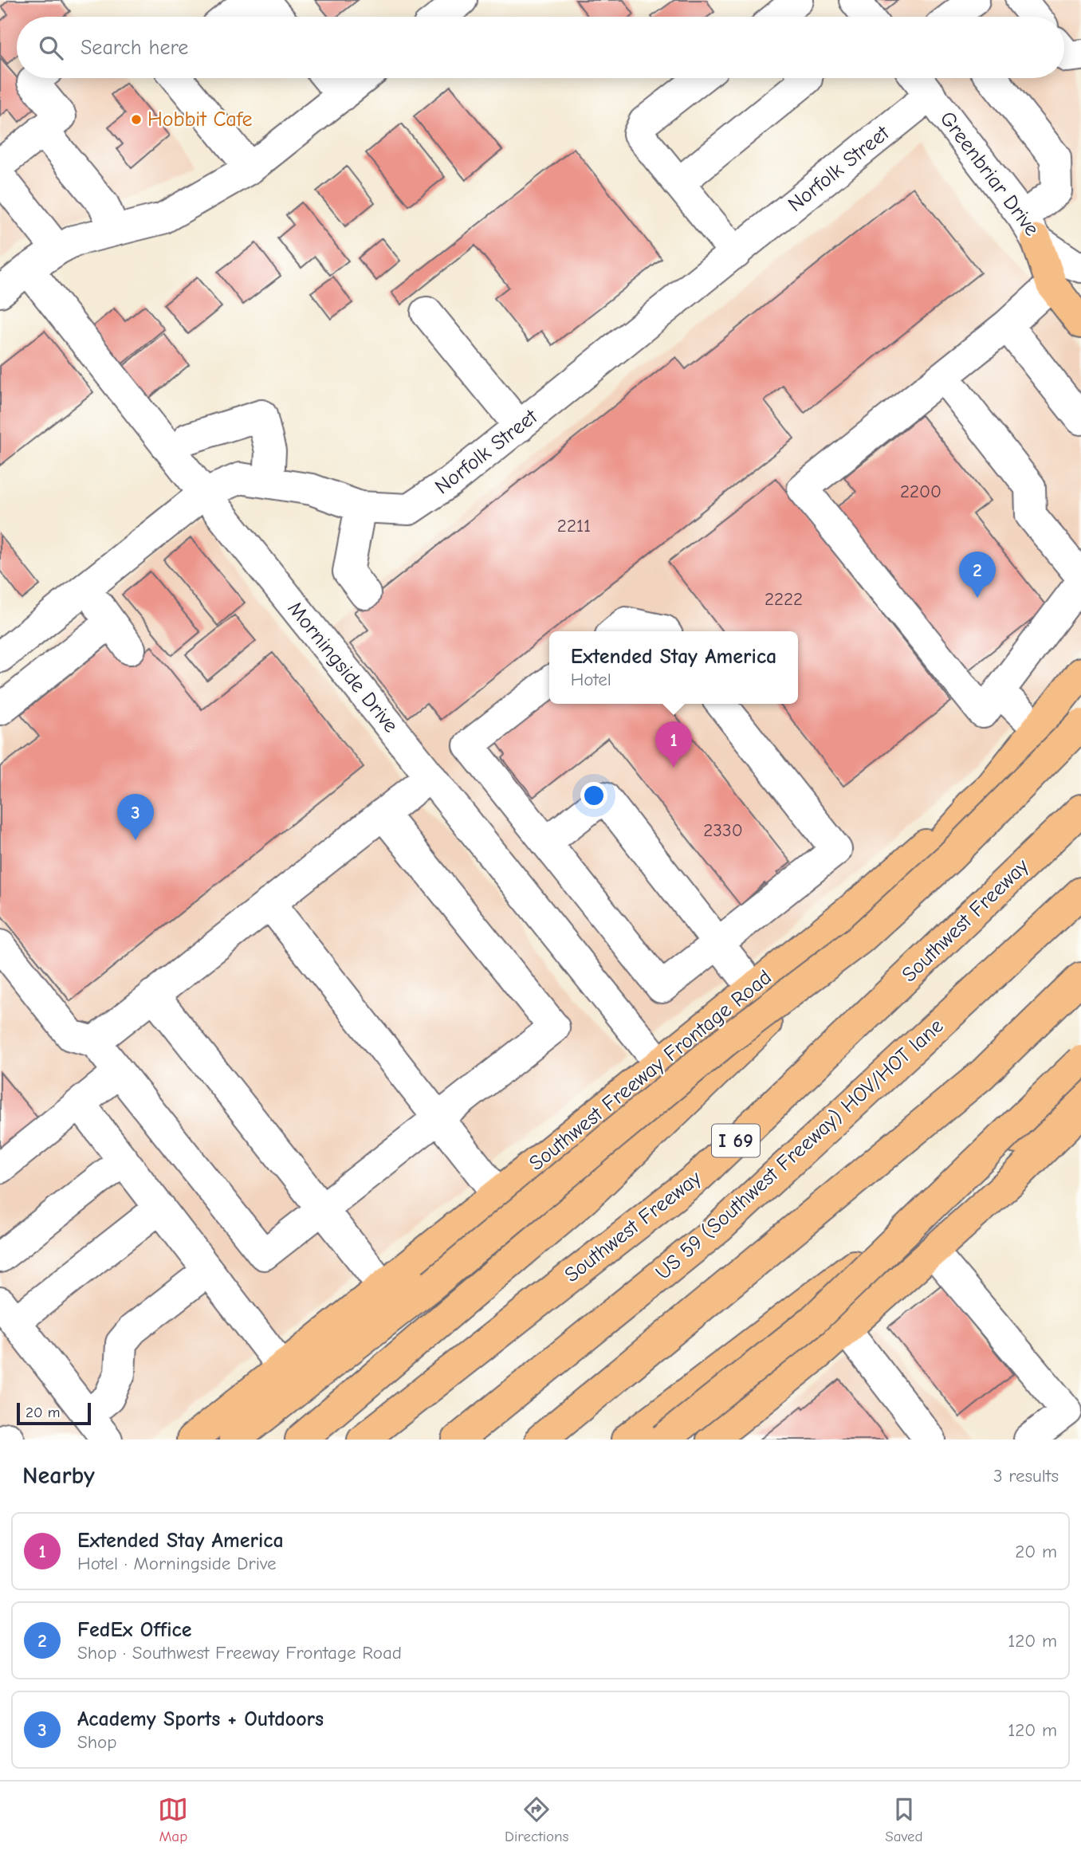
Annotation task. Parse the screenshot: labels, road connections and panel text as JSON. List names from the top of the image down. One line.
{"streets":{"main road":["Southwest Freeway","Southwest Freeway Frontage Road","I 69","US 59 (Southwest Freeway) HOV/HOT lane"],"street":["Norfolk Street","Greenbriar Drive","Morningside Drive"]},"crossings":[["Norfolk Street","Greenbriar Drive"],["Norfolk Street","Morningside Drive"],["Morningside Drive","Southwest Freeway Frontage Road"]],"places":["Hobbit Cafe"],"house_numbers":["2200","2211","2222","2330"],"scale_bar":"20 m","page":{"search":"Search here","pins":["2","1","3"],"popup":["Extended Stay America","Hotel"],"scale":"20 m","heading":["Nearby","3 results"],"list":[{"mark":"1","name":"Extended Stay America","note":"Hotel · Morningside Drive","value":"20 m"},{"mark":"2","name":"FedEx Office","note":"Shop · Southwest Freeway Frontage Road","value":"120 m"},{"mark":"3","name":"Academy Sports + Outdoors","note":"Shop","value":"120 m"}],"nav":["Map","Directions","Saved"]}}
